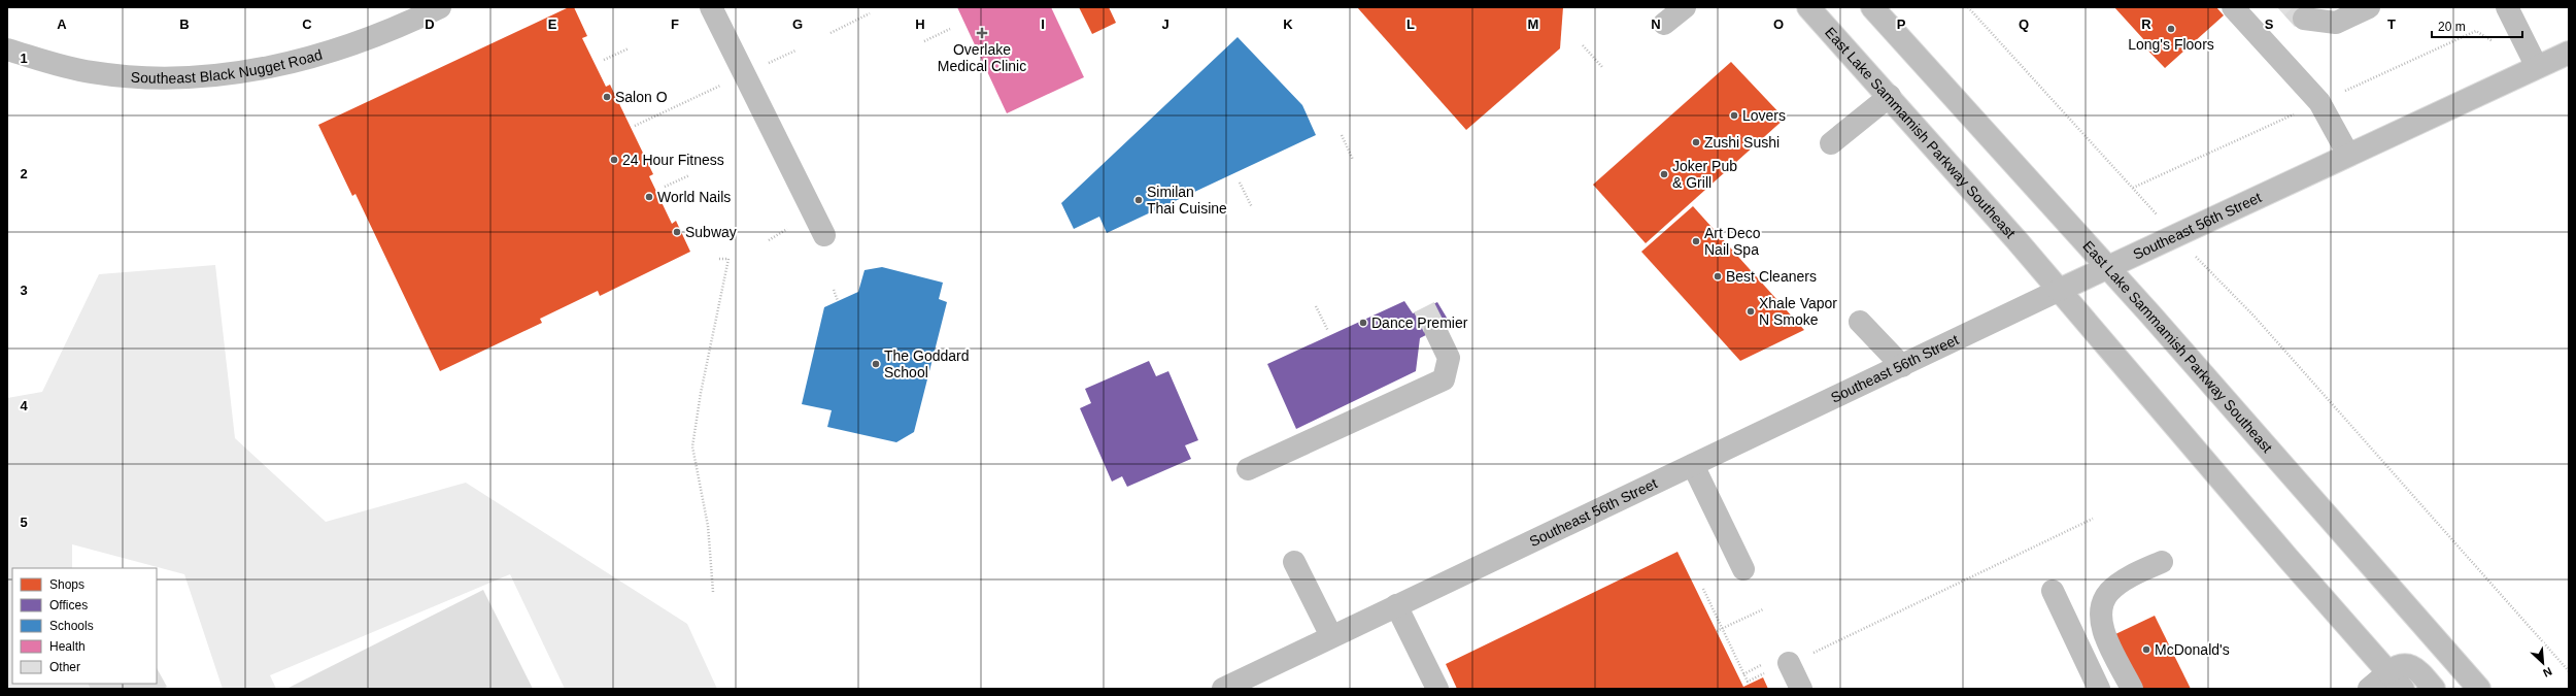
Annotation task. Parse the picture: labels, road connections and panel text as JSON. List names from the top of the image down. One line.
{"streets":{"main road":["Southeast Black Nugget Road","East Lake Sammamish Parkway Southeast","Southeast 56th Street"]},"crossings":[["East Lake Sammamish Parkway Southeast","Southeast 56th Street"]],"places":{"other":["Long's Floors","Salon O","Lovers","Zushi Sushi","24 Hour Fitness","Joker Pub & Grill","World Nails","Similan Thai Cuisine","Subway","Art Deco Nail Spa","Best Cleaners","Xhale Vapor N Smoke","Dance Premier","The Goddard School","McDonald's"],"health":["Overlake Medical Clinic"]},"legend":["Shops","Offices","Schools","Health","Other"],"scale_bar":"20 m","north":"bottom right","grid":{"columns":["A","B","C","D","E","F","G","H","I","J","K","L","M","N","O","P","Q","R","S","T"],"rows":["1","2","3","4","5"]}}
